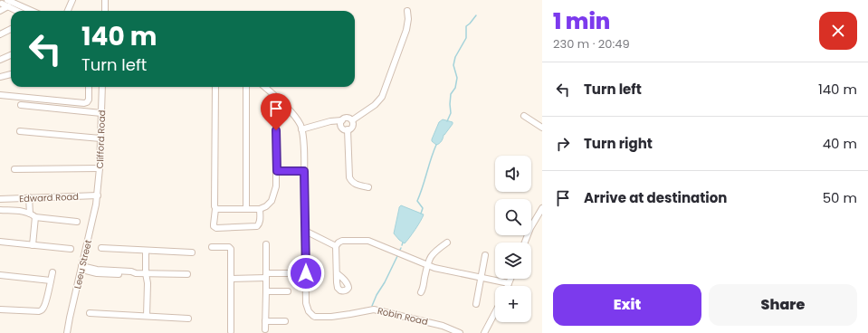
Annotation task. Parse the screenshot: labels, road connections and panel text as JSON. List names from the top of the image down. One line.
{"streets":{"street":["Clifford Road","Edward Road","Leeu Street","Robin Road"]},"crossings":[["Clifford Road","Edward Road"],["Clifford Road","Leeu Street"],["Edward Road","Leeu Street"]],"page":{"heading":["1 min","230 m · 20:49"],"turn":["140 m","Turn left"],"list":[{"name":"Turn left","value":"140 m"},{"name":"Turn right","value":"40 m"},{"name":"Arrive at destination","value":"50 m"}],"map_buttons":"+","buttons":["Exit","Share"]}}
